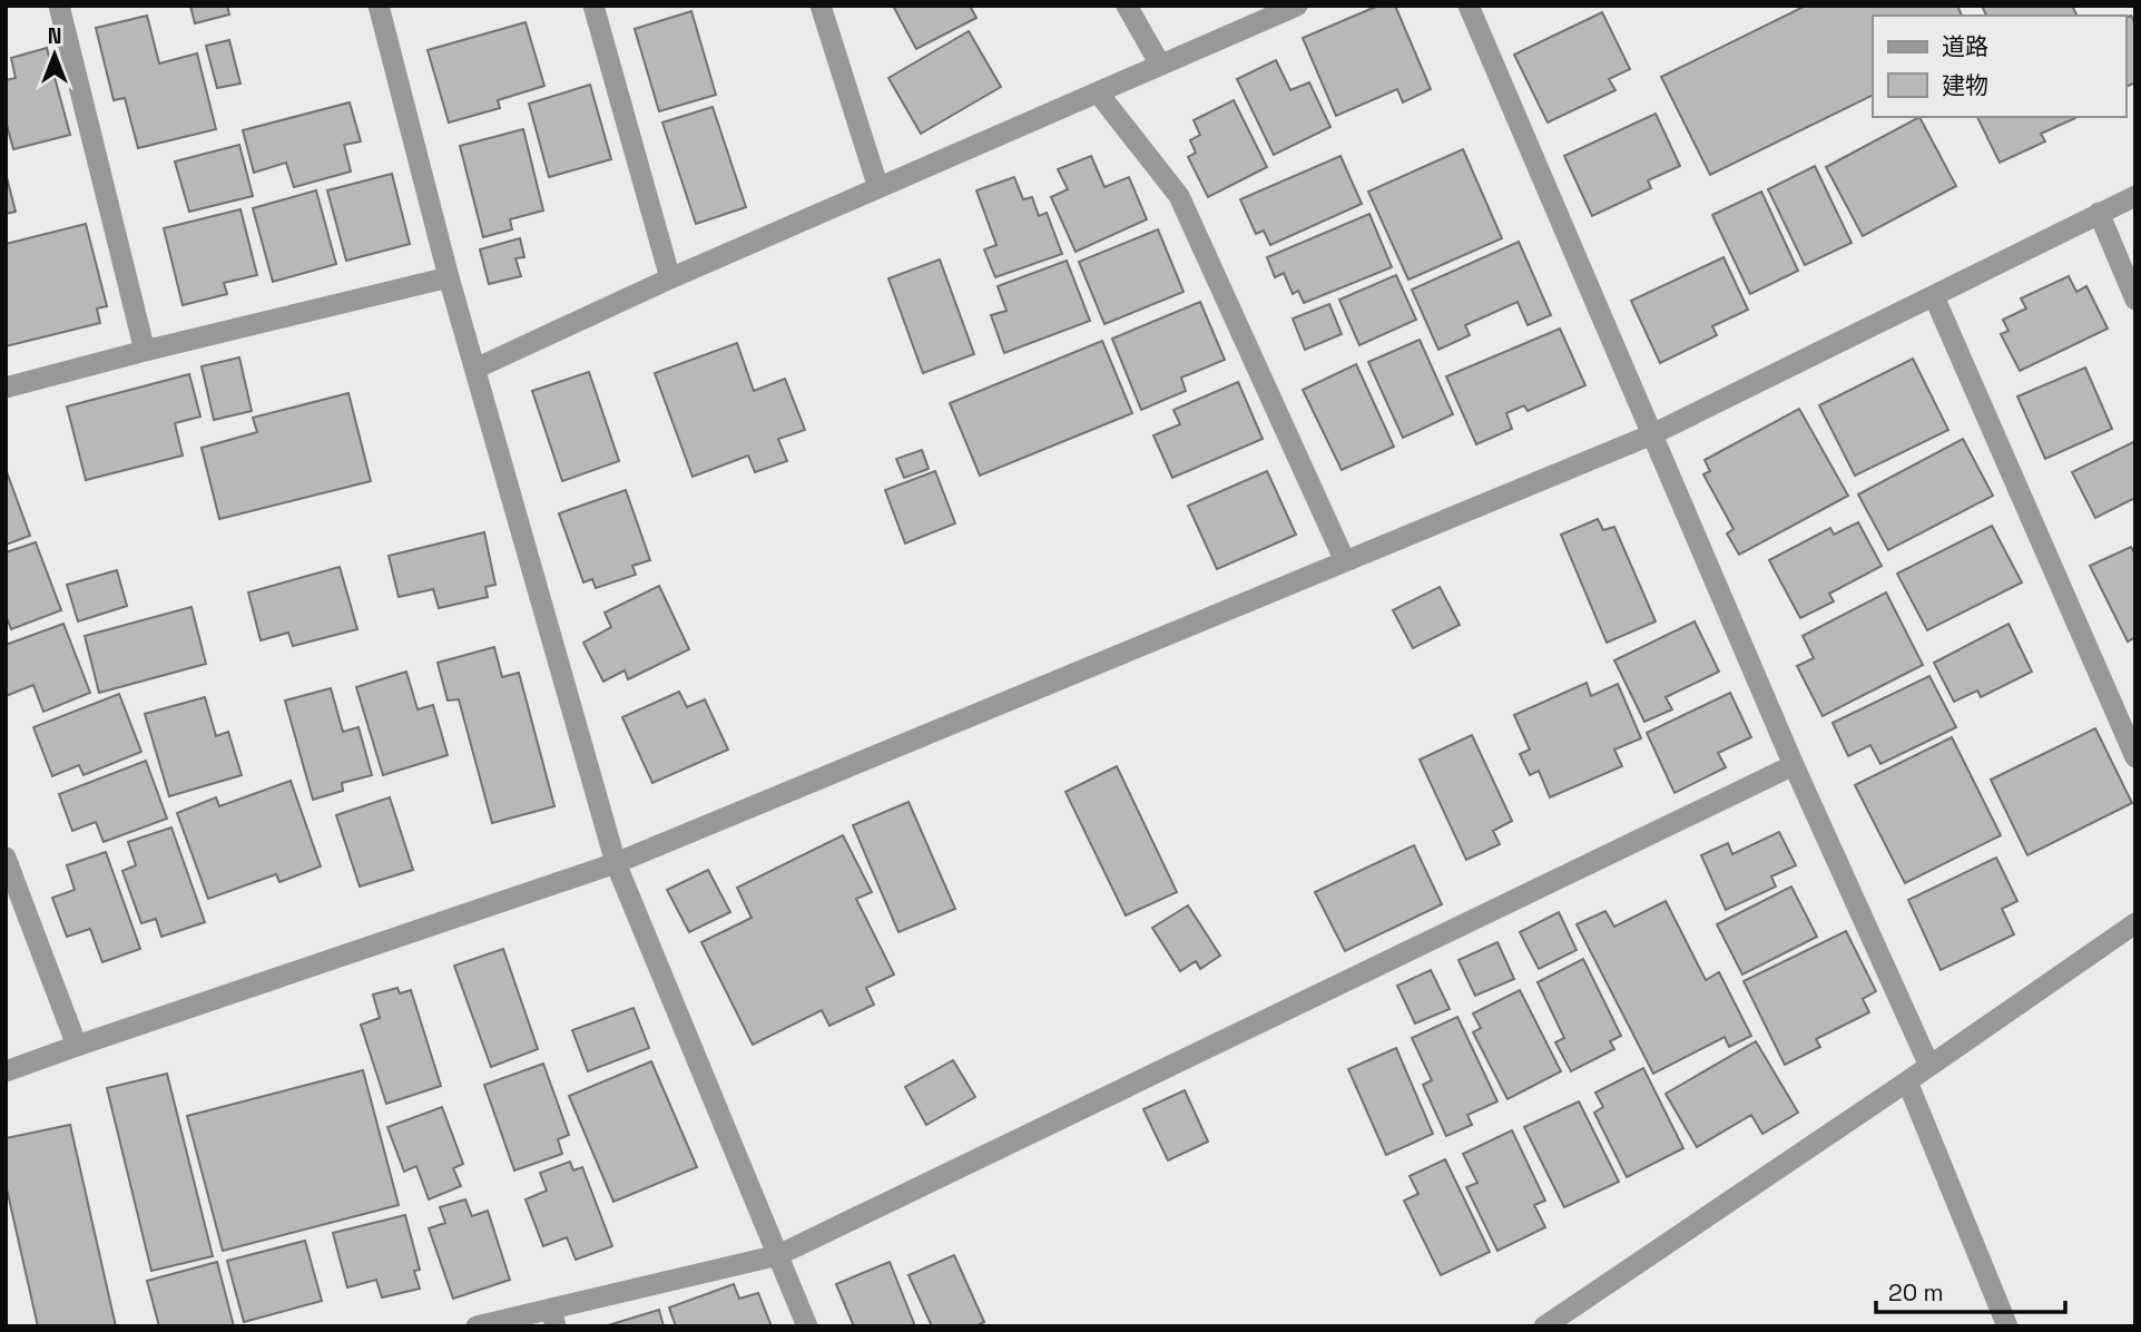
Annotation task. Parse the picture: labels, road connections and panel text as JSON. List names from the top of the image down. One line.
{"legend":["道路","建物"],"scale_bar":"20 m","north":"top"}
